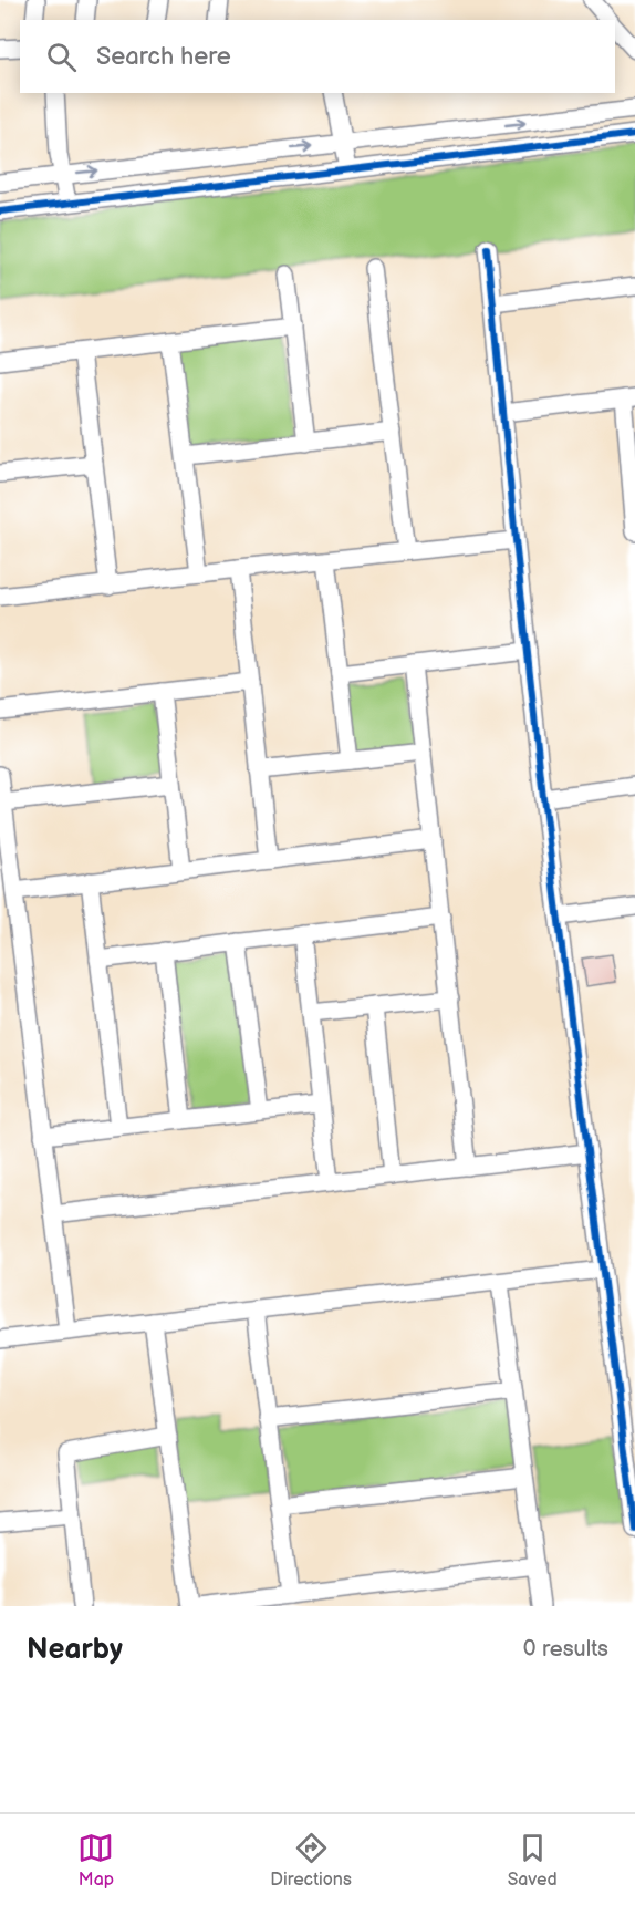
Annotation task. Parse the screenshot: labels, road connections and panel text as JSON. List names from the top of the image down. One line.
{"page":{"search":"Search here","heading":["Nearby","0 results"],"nav":["Map","Directions","Saved"]}}
